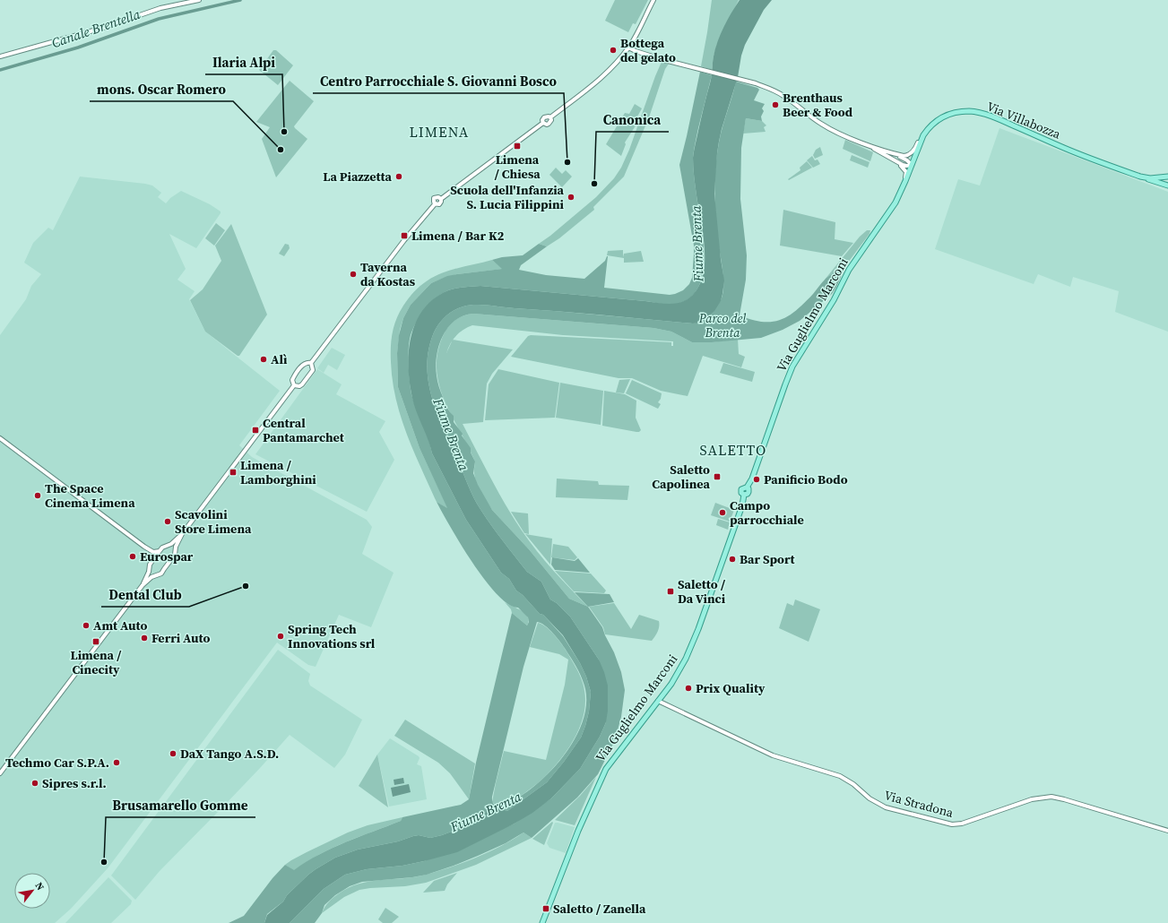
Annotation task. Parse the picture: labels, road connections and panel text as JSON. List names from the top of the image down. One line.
{"streets":{"main road":["Via Villabozza","Via Guglielmo Marconi"],"street":["Via Stradona"]},"crossings":[["Via Villabozza","Via Guglielmo Marconi"],["Via Guglielmo Marconi","Via Stradona"]],"districts":["LIMENA","SALETTO"],"water":["Canale Brentella","Fiume Brenta"],"parks":["Parco del Brenta"],"places":{"other":["Bottega del gelato","Brenthaus Beer & Food","Ilaria Alpi","mons. Oscar Romero","Centro Parrocchiale S. Giovanni Bosco","La Piazzetta","Canonica","Scuola dell'Infanzia S. Lucia Filippini","Taverna da Kostas","Alì","Panificio Bodo","The Space Cinema Limena","Campo parrocchiale","Scavolini Store Limena","Eurospar","Bar Sport","Dental Club","Amt Auto","Spring Tech Innovations srl","Ferri Auto","Prix Quality","DaX Tango A.S.D.","Techmo Car S.P.A.","Sipres s.r.l.","Brusamarello Gomme"],"transit":["Limena / Chiesa","Limena / Bar K2","Central Pantamarchet","Limena / Lamborghini","Saletto Capolinea","Saletto / Da Vinci","Limena / Cinecity","Saletto / Zanella"]},"north":"top right"}
